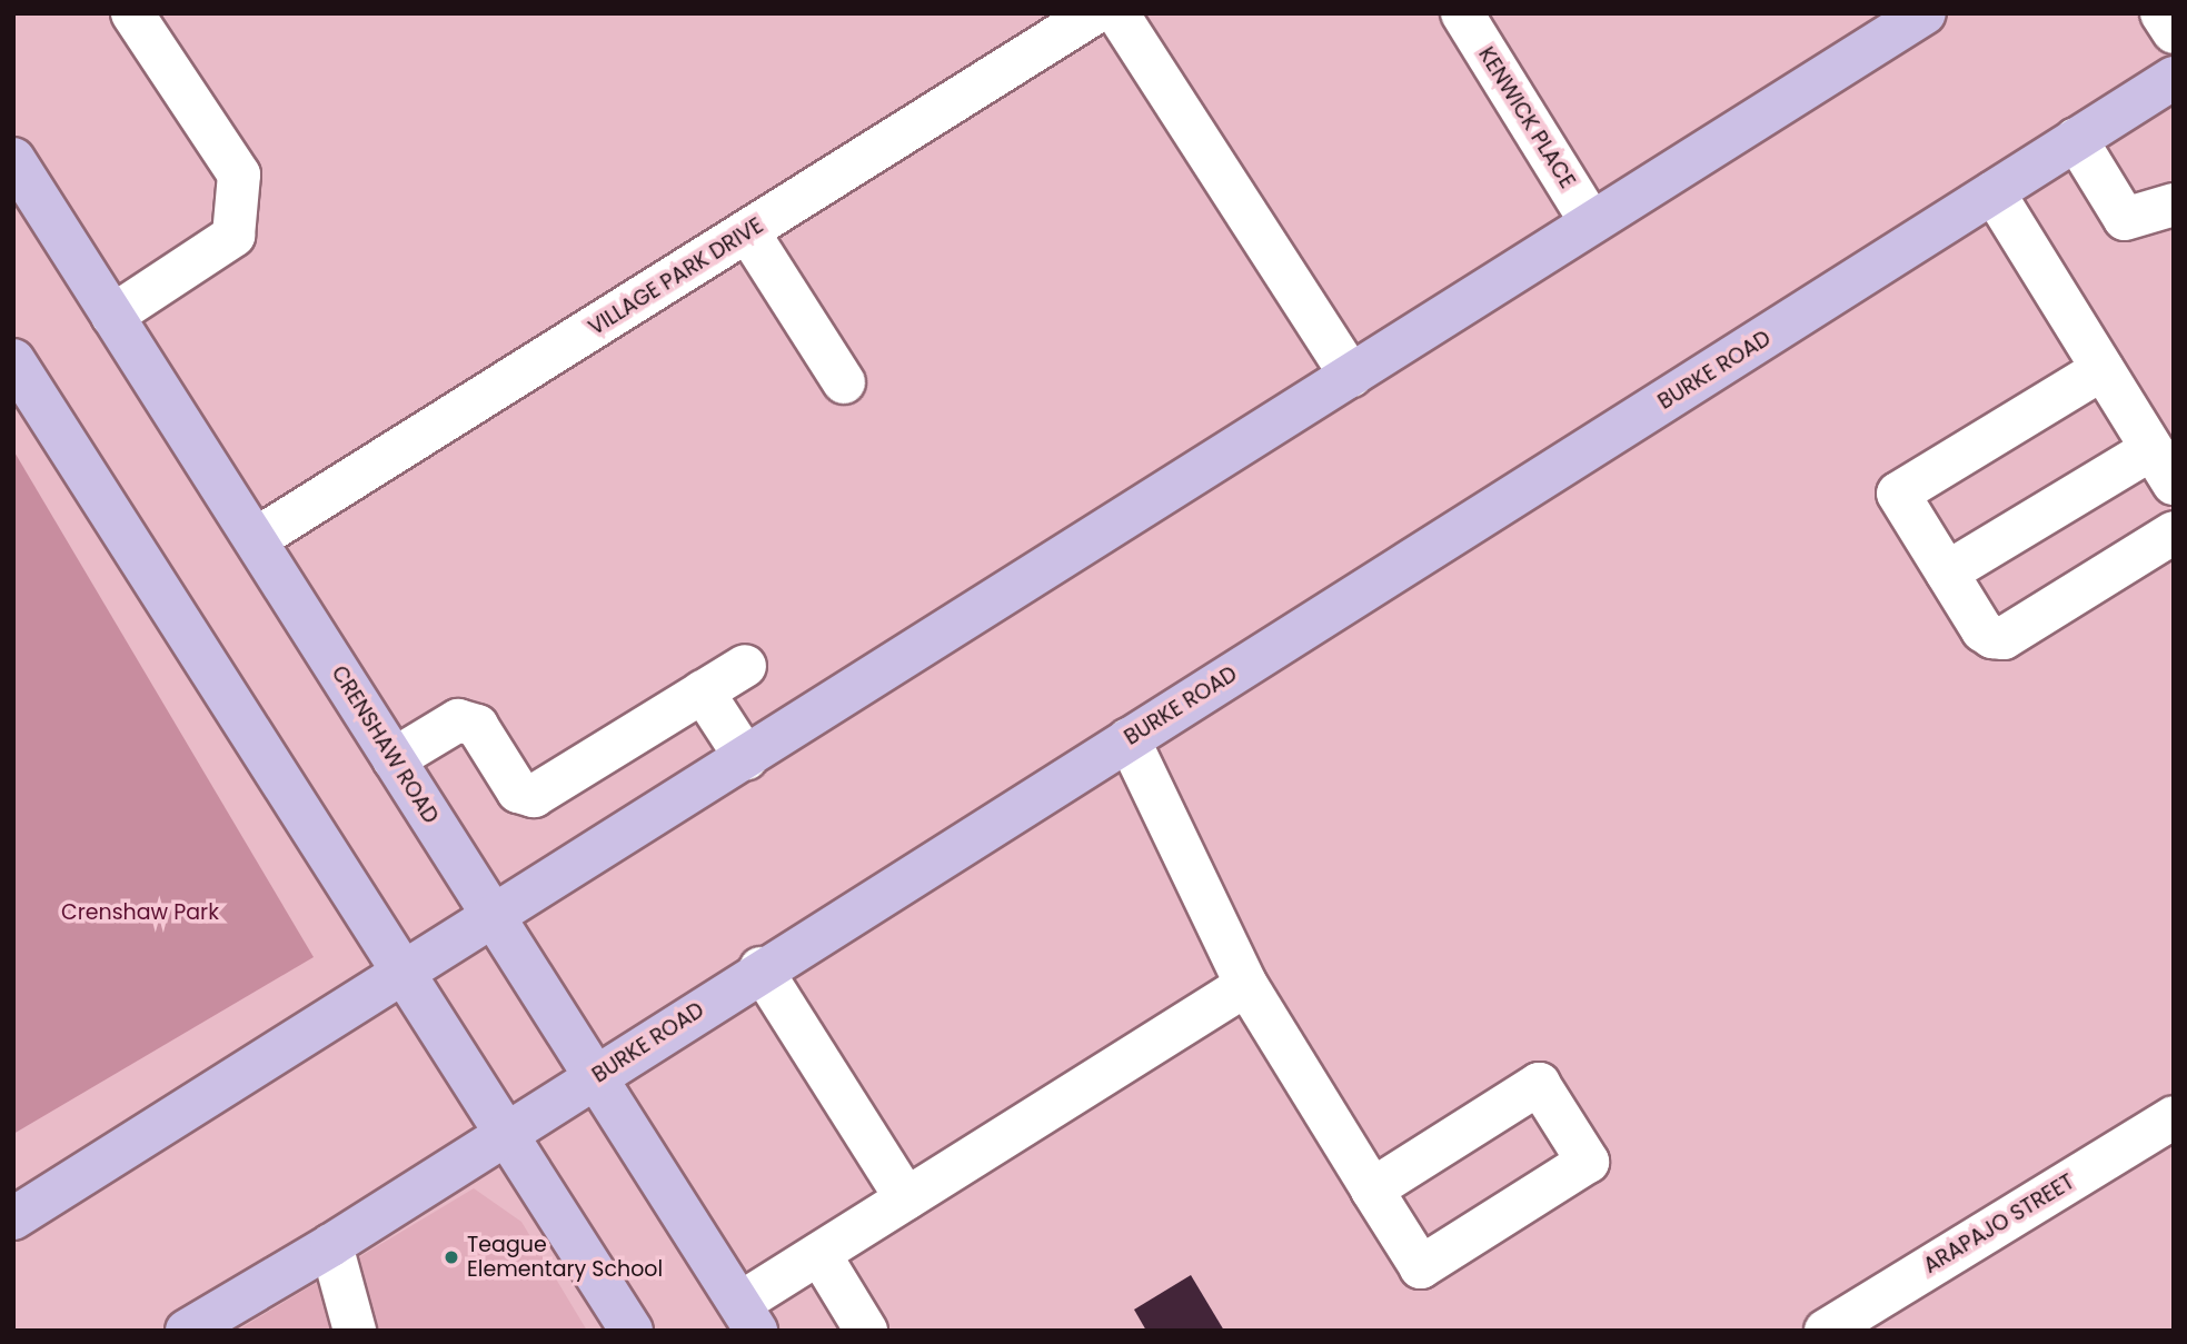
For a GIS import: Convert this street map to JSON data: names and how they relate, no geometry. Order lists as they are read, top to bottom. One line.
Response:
{"streets":{"main road":["BURKE ROAD","CRENSHAW ROAD"],"street":["KENWICK PLACE","VILLAGE PARK DRIVE","ARAPAJO STREET"]},"crossings":[["VILLAGE PARK DRIVE","CRENSHAW ROAD"],["BURKE ROAD","CRENSHAW ROAD"]],"parks":["Crenshaw Park"],"places":["Teague Elementary School"]}
